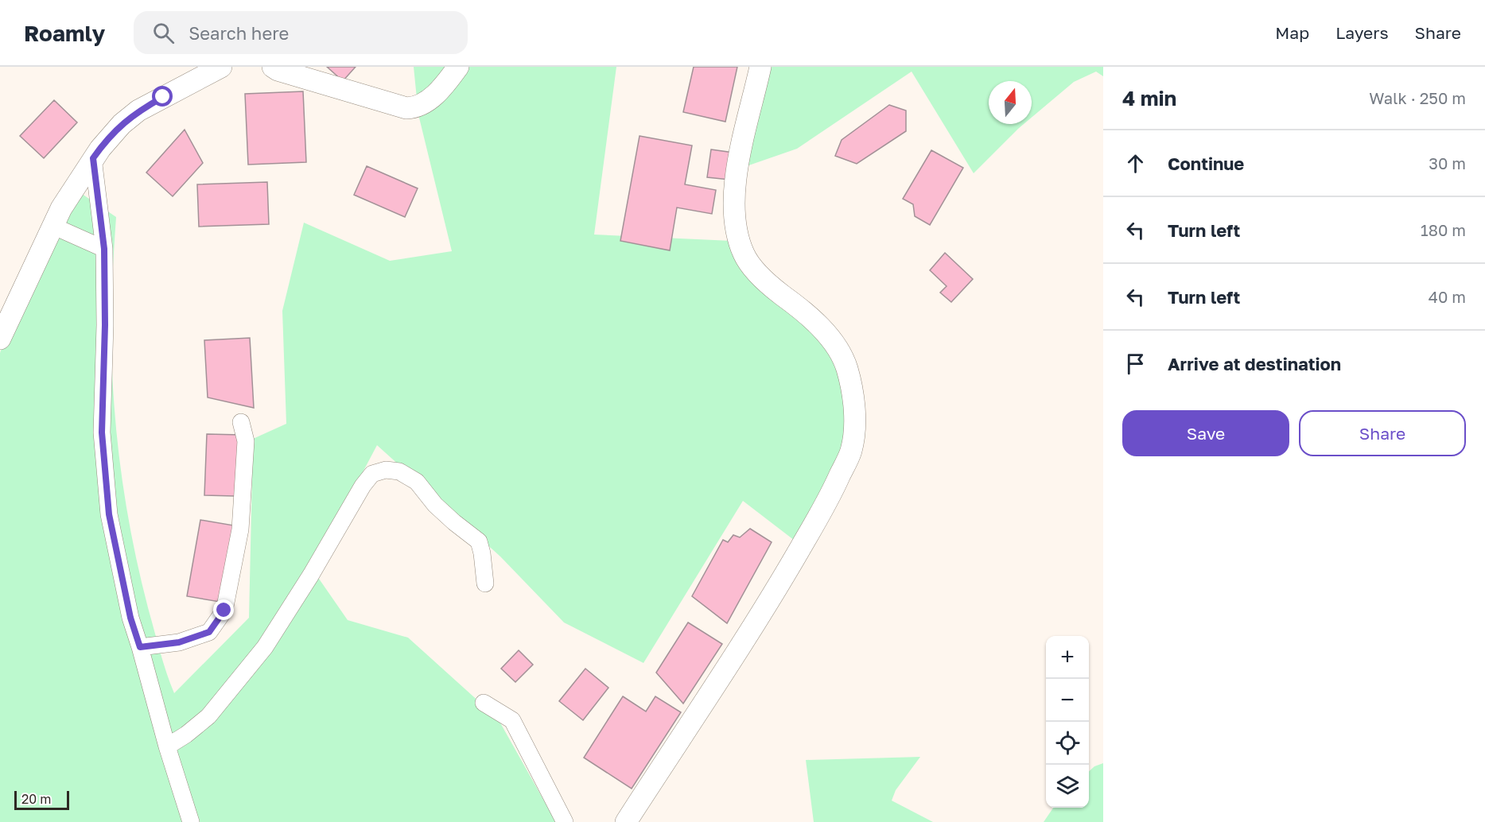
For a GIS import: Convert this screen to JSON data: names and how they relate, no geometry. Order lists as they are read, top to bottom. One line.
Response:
{"scale_bar":"20 m","north":"top","page":{"header":"Roamly","search":"Search here","nav":["Map","Layers","Share"],"heading":["4 min","Walk · 250 m"],"list":[["Continue","30 m"],["Turn left","180 m"],["Turn left","40 m"],"Arrive at destination"],"buttons":["Save","Share"],"map_buttons":["+","−"],"scale":"20 m"}}
